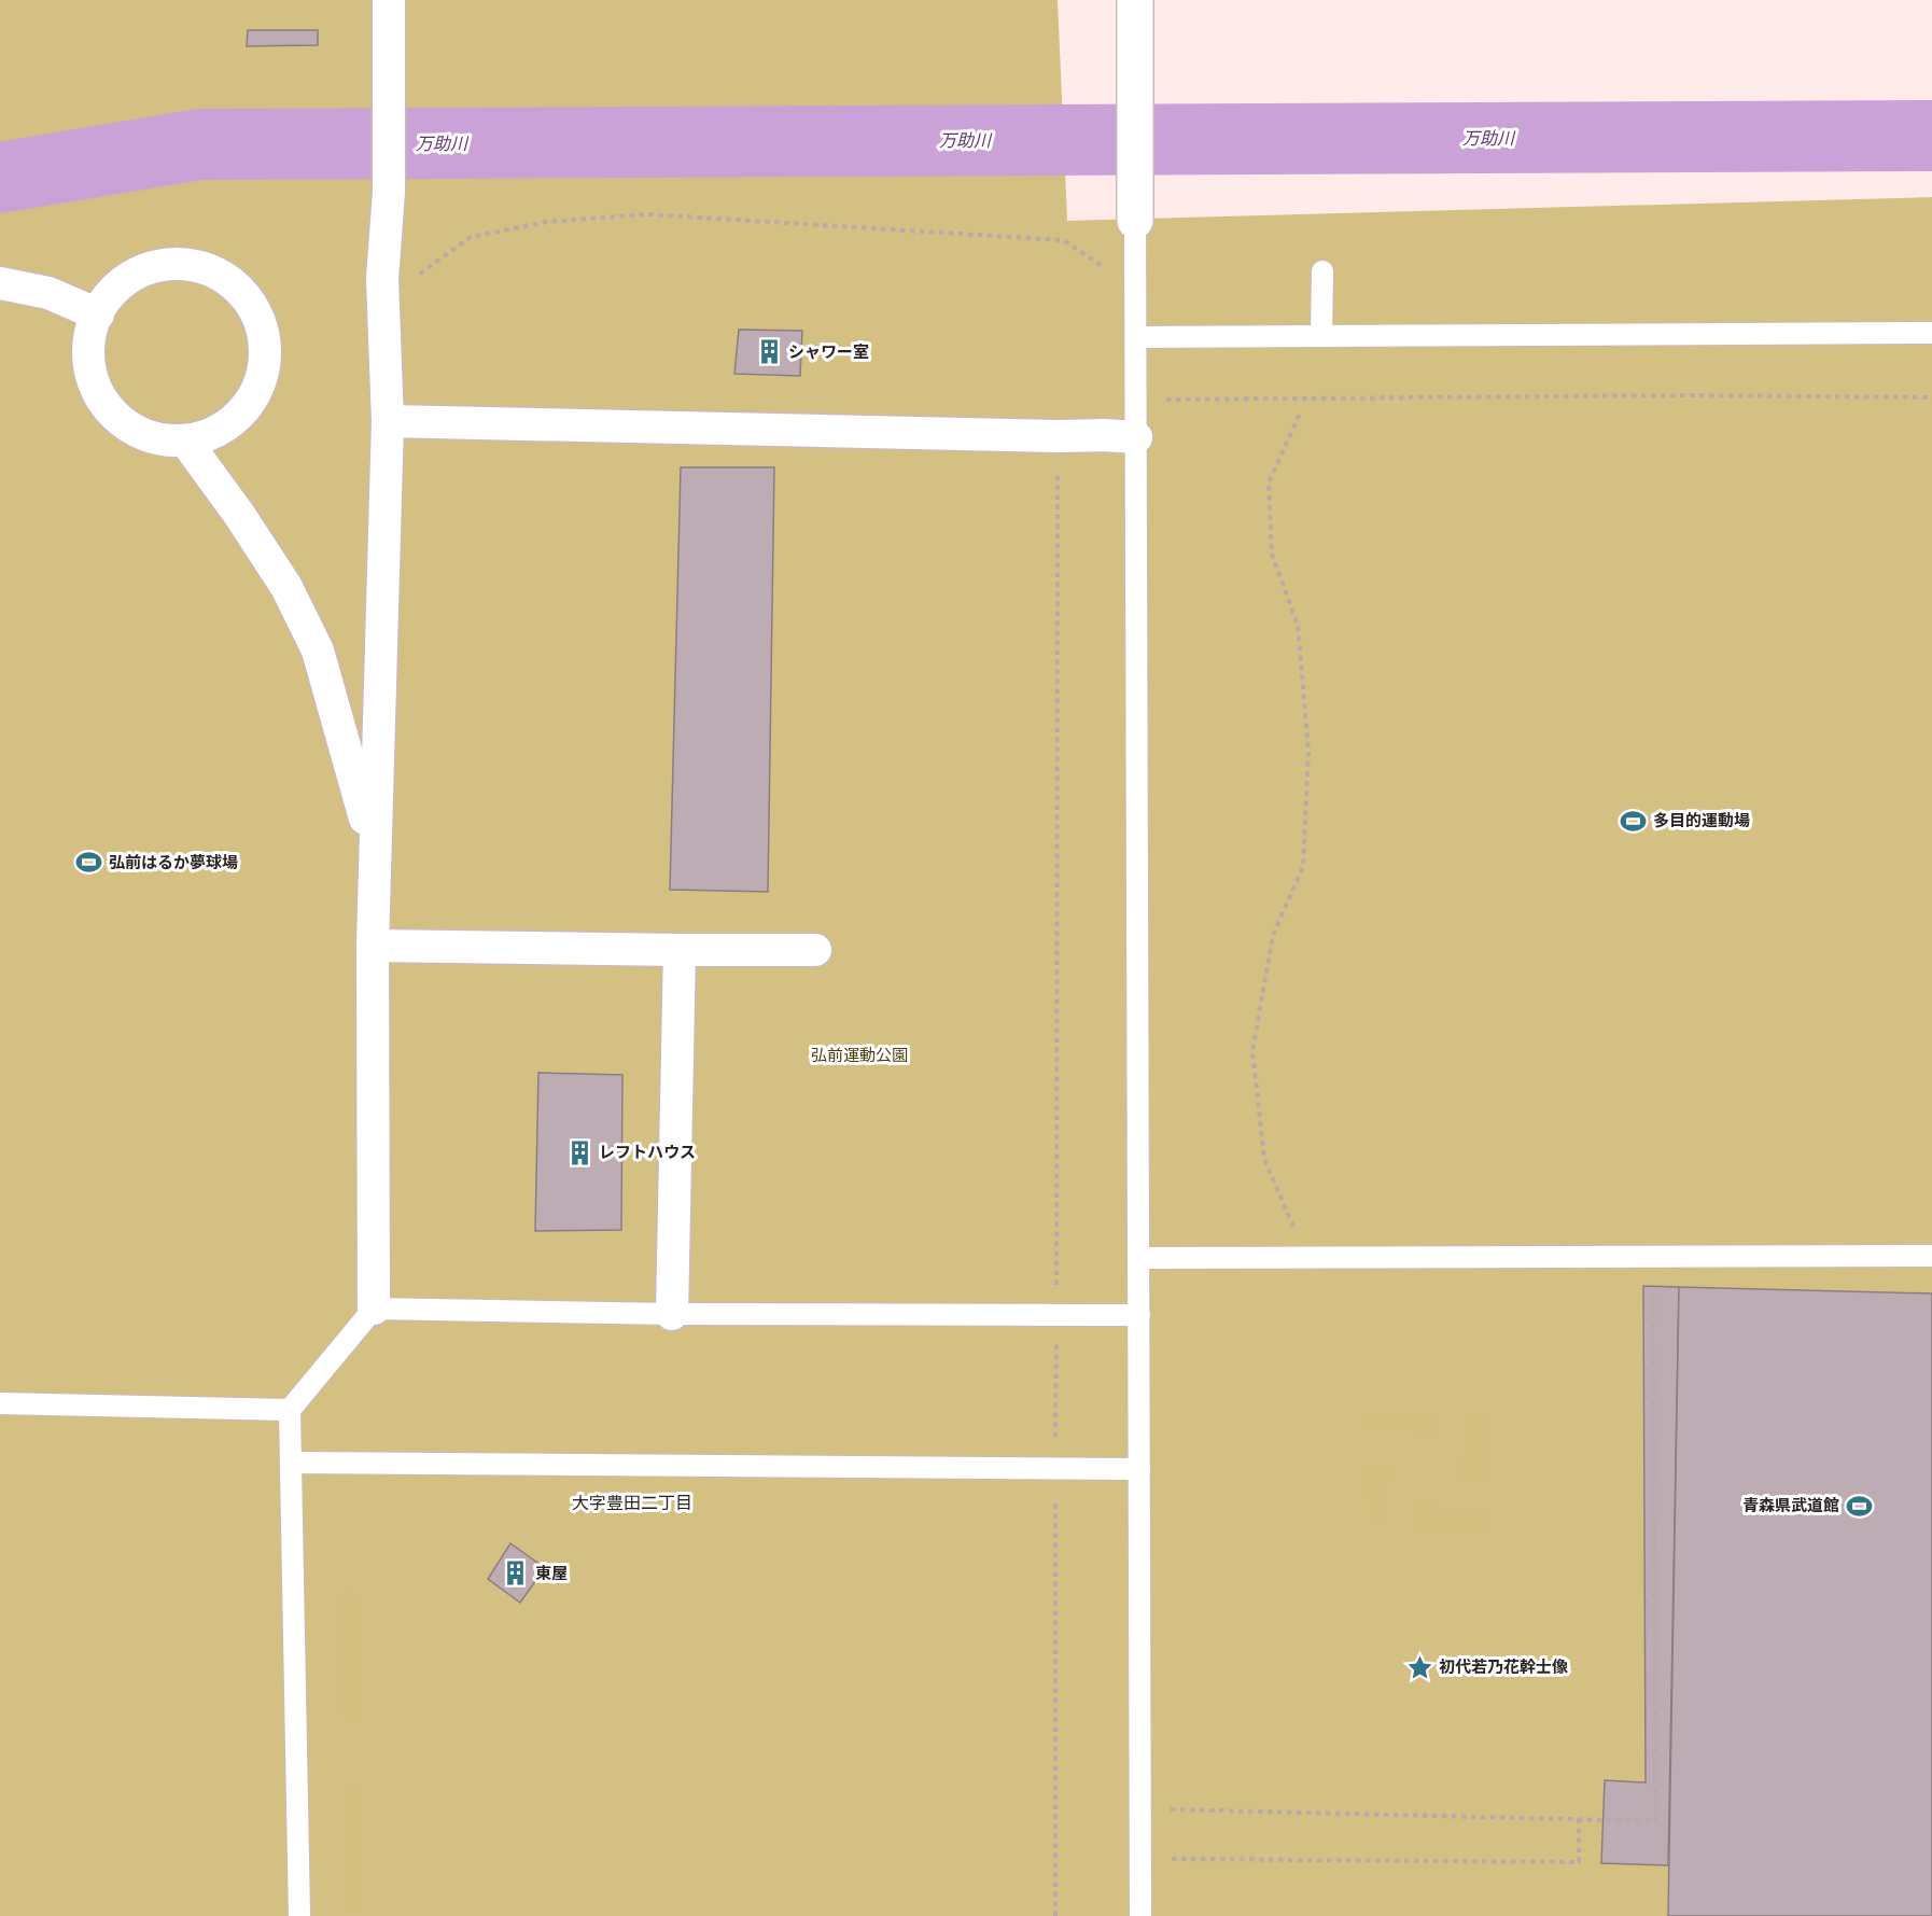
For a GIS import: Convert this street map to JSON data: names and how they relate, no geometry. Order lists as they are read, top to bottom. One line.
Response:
{"districts":["大字豊田二丁目"],"water":["万助川"],"parks":["弘前運動公園"],"places":{"building":["シャワー室","レフトハウス","東屋"],"sports":["多目的運動場","弘前はるか夢球場","青森県武道館"],"place":["初代若乃花幹士像"]}}
